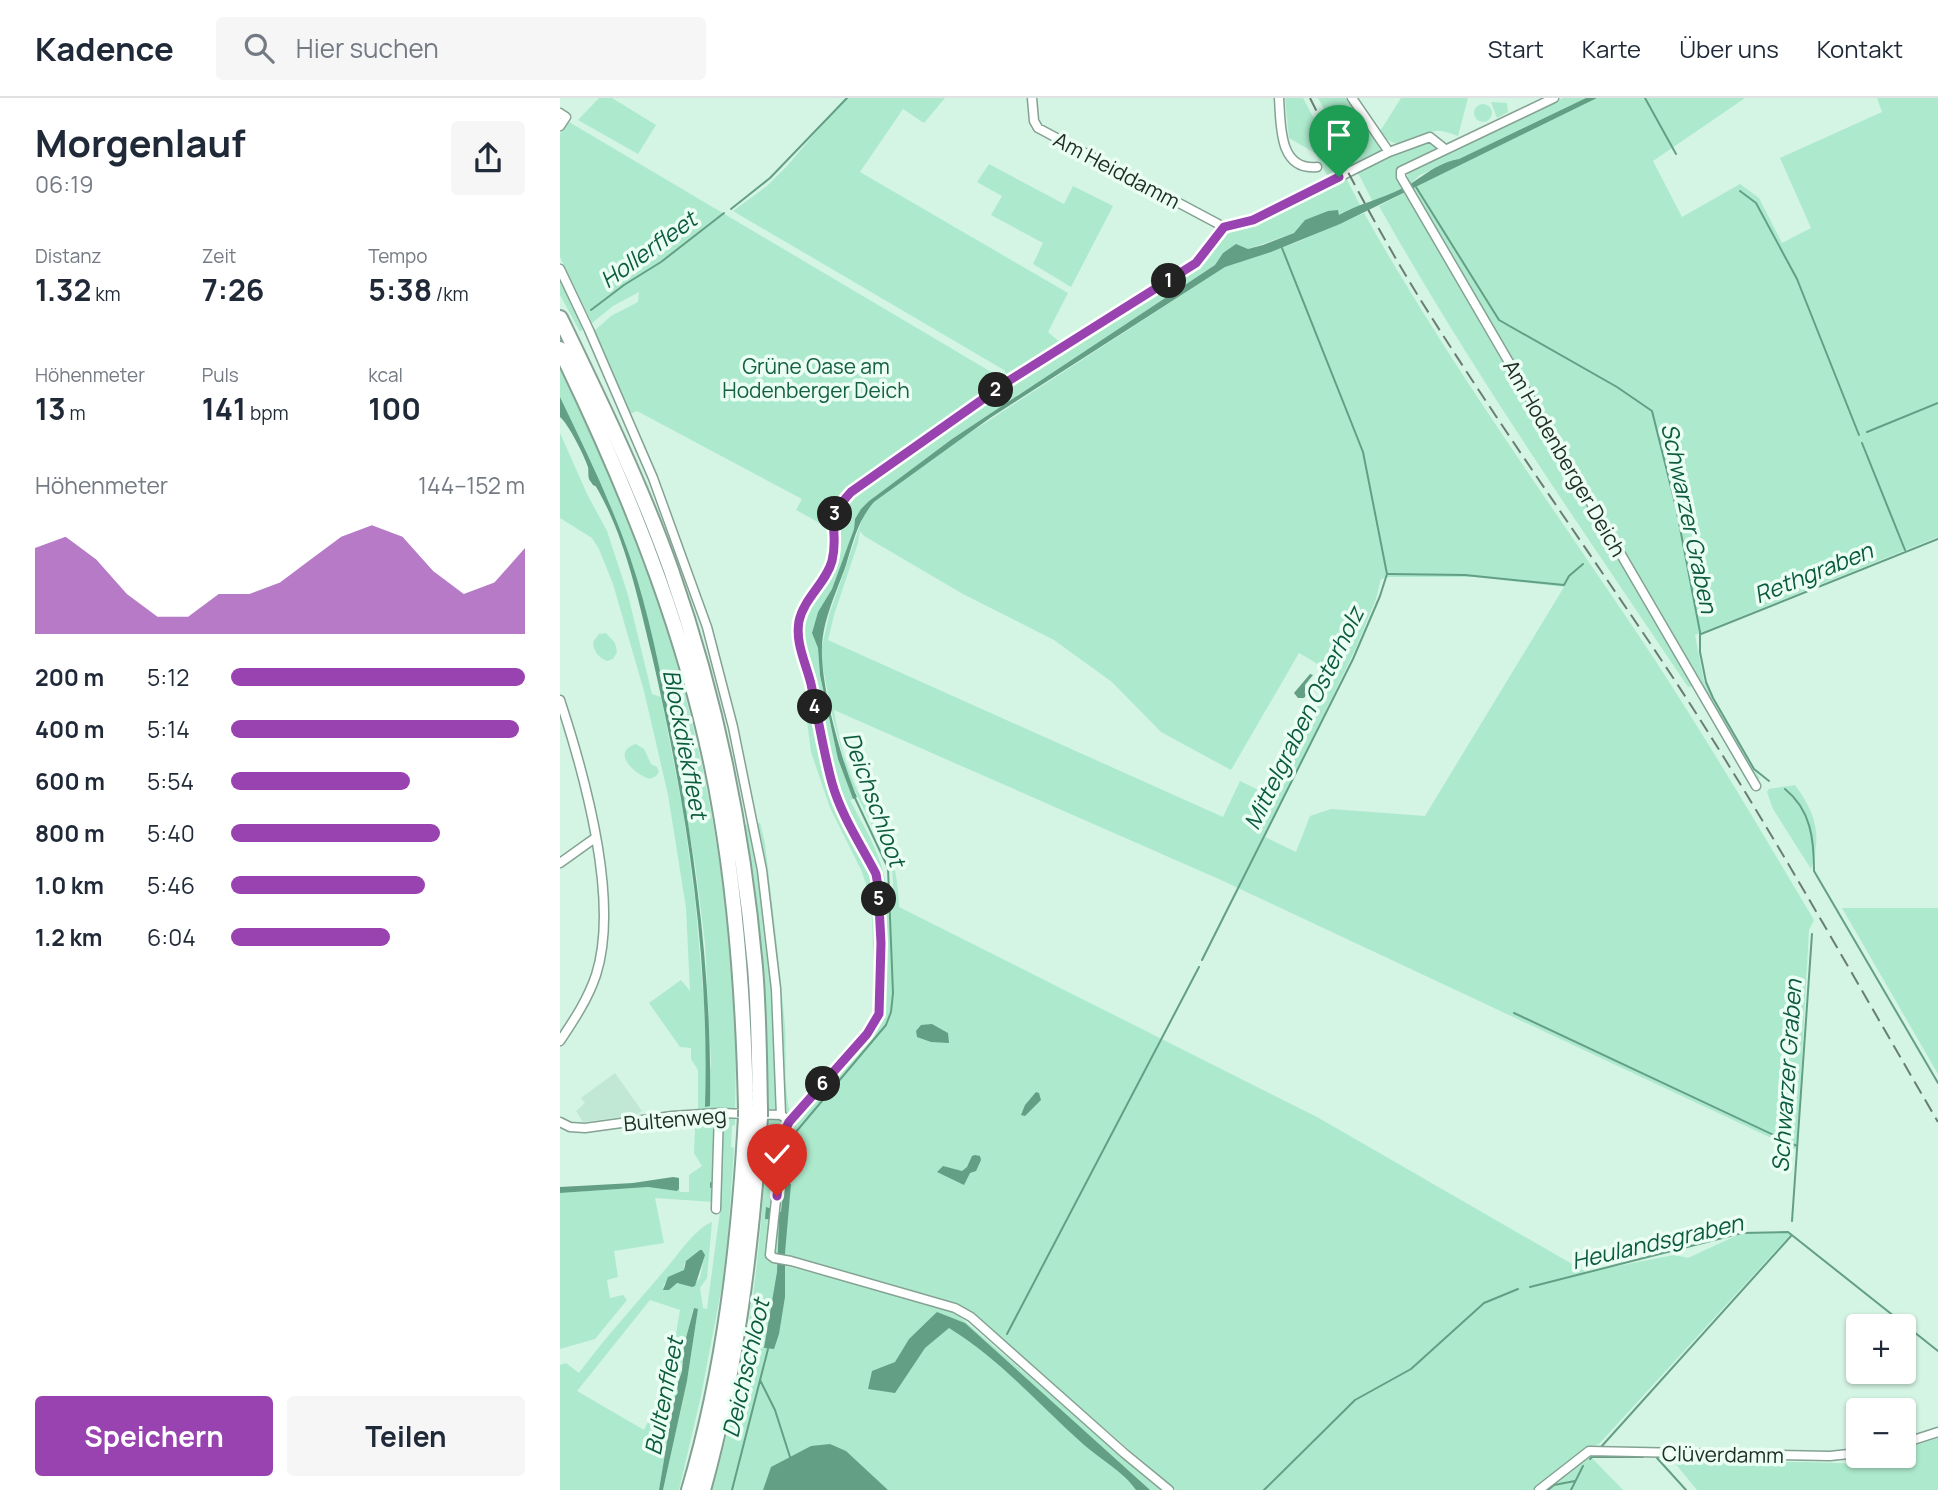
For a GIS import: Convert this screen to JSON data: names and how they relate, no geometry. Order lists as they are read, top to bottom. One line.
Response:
{"streets":{"street":["Am Heiddamm","Am Hodenberger Deich","Bultenweg","Clüverdamm"]},"water":["Hollerfleet","Schwarzer Graben","Rethgraben","Mittelgraben Osterholz","Blockdiekfleet","Deichschloot","Heulandsgraben","Bultenfleet"],"parks":["Grüne Oase am Hodenberger Deich"],"page":{"header":"Kadence","search":"Hier suchen","nav":["Start","Karte","Über uns","Kontakt"],"heading":["Morgenlauf","06:19"],"stats":[["Distanz","1.32 km"],["Zeit","7:26"],["Tempo","5:38 /km"],["Höhenmeter","13 m"],["Puls","141 bpm"],["kcal","100"]],"pins":["1","2","3","4","5","6"],"chart":["Höhenmeter","144–152 m"],"list":[{"name":"200 m","note":"5:12"},{"name":"400 m","note":"5:14"},{"name":"600 m","note":"5:54"},{"name":"800 m","note":"5:40"},{"name":"1.0 km","note":"5:46"},{"name":"1.2 km","note":"6:04"}],"map_buttons":["+","−"],"buttons":["Speichern","Teilen"]}}
